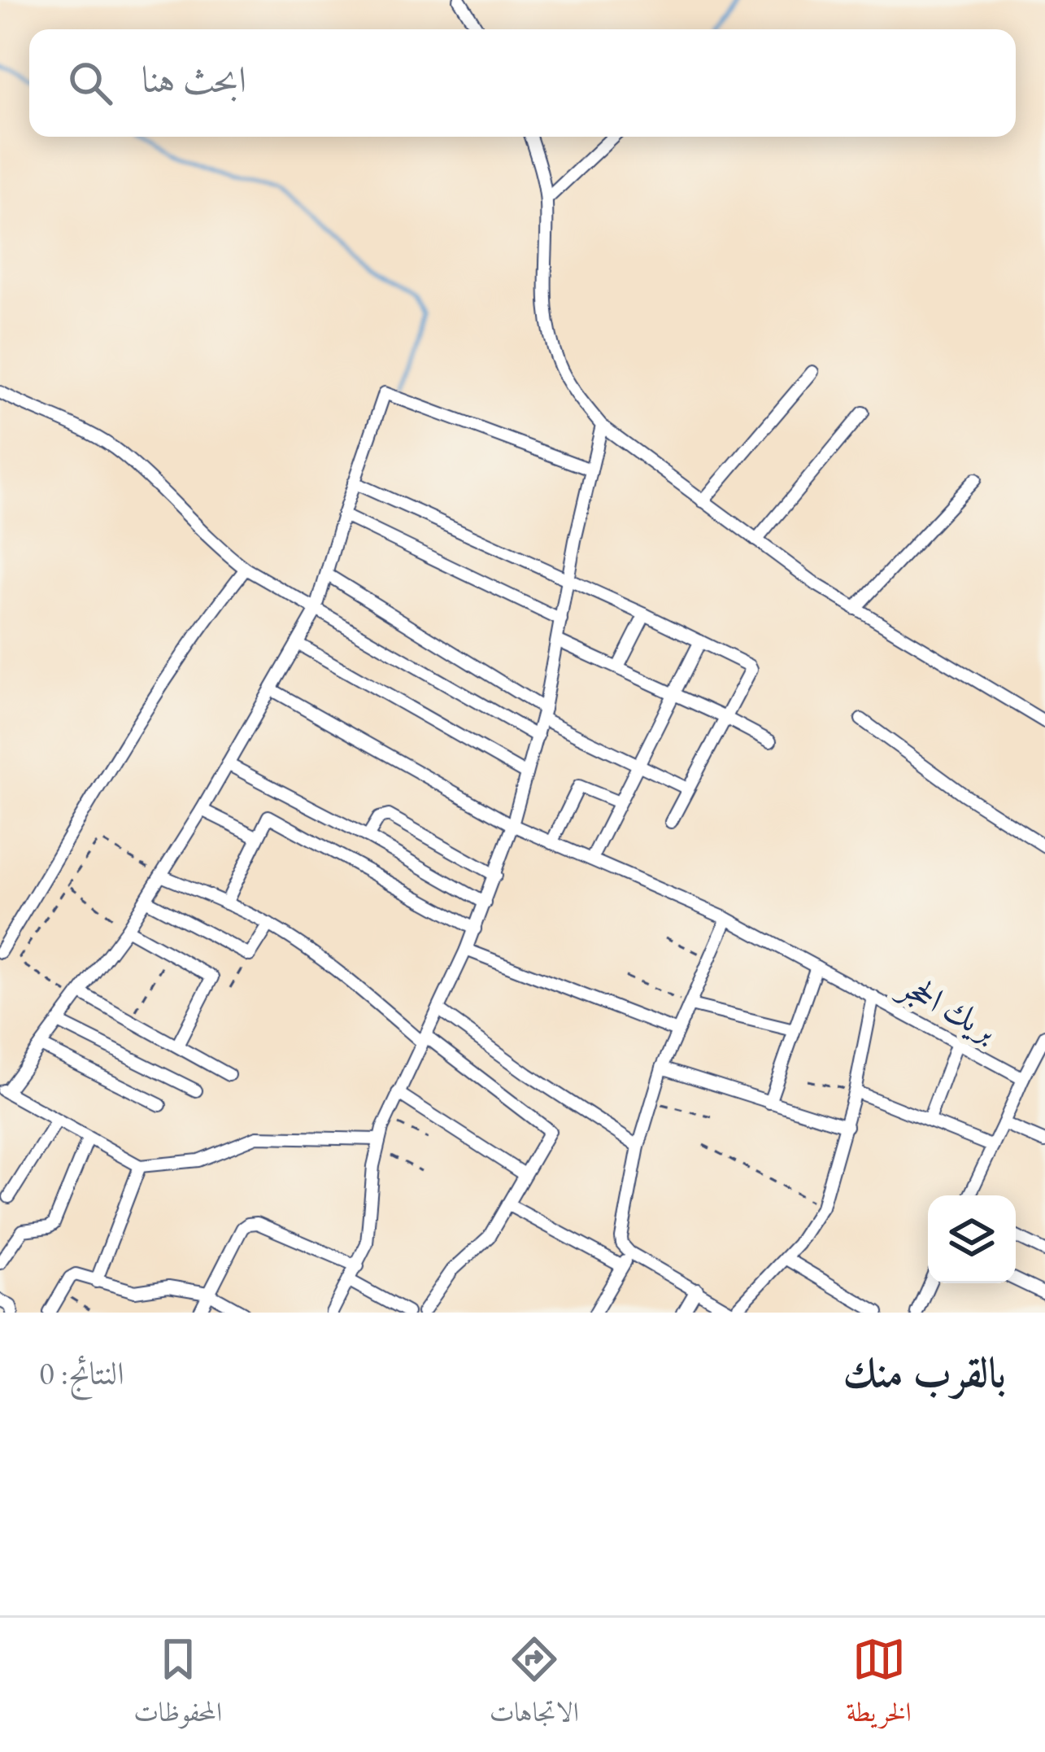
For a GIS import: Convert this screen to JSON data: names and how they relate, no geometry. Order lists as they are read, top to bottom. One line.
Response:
{"streets":{"street":["بريك الحجر"]},"page":{"search":"ابحث هنا","heading":["بالقرب منك","النتائج: 0"],"nav":["الخريطة","الاتجاهات","المحفوظات"]}}
